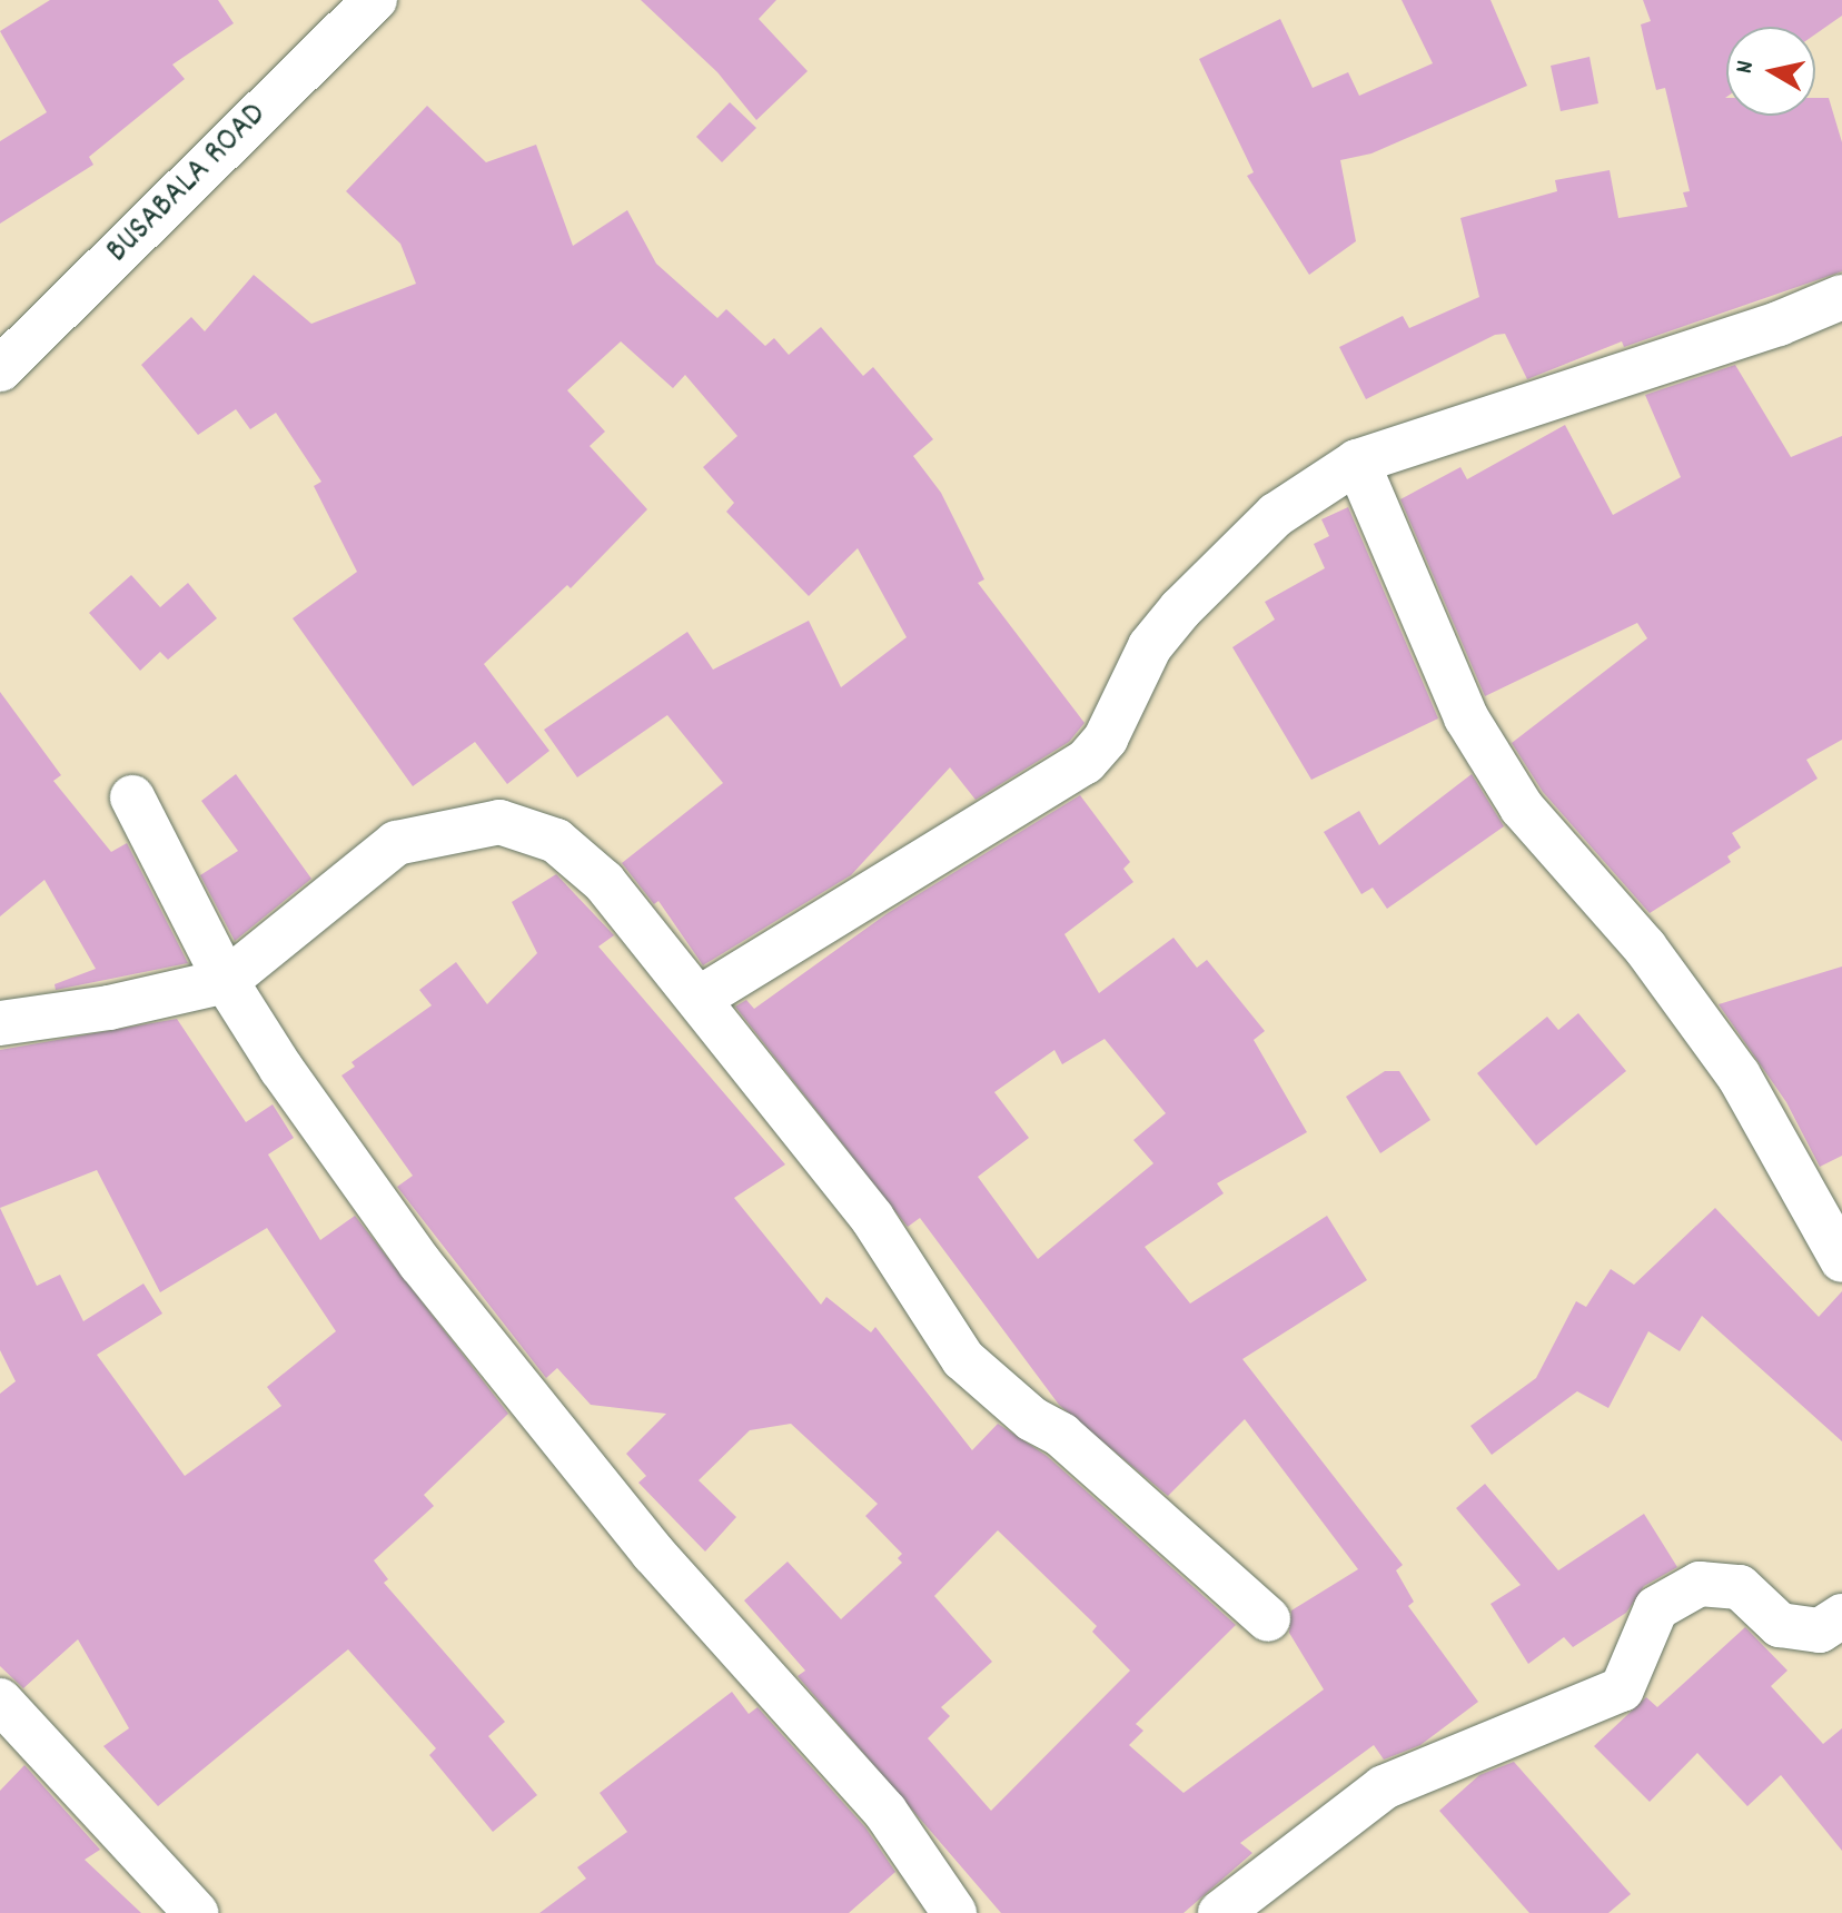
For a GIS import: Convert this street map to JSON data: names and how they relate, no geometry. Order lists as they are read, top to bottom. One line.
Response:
{"streets":{"street":["BUSABALA ROAD"]},"north":"left"}
